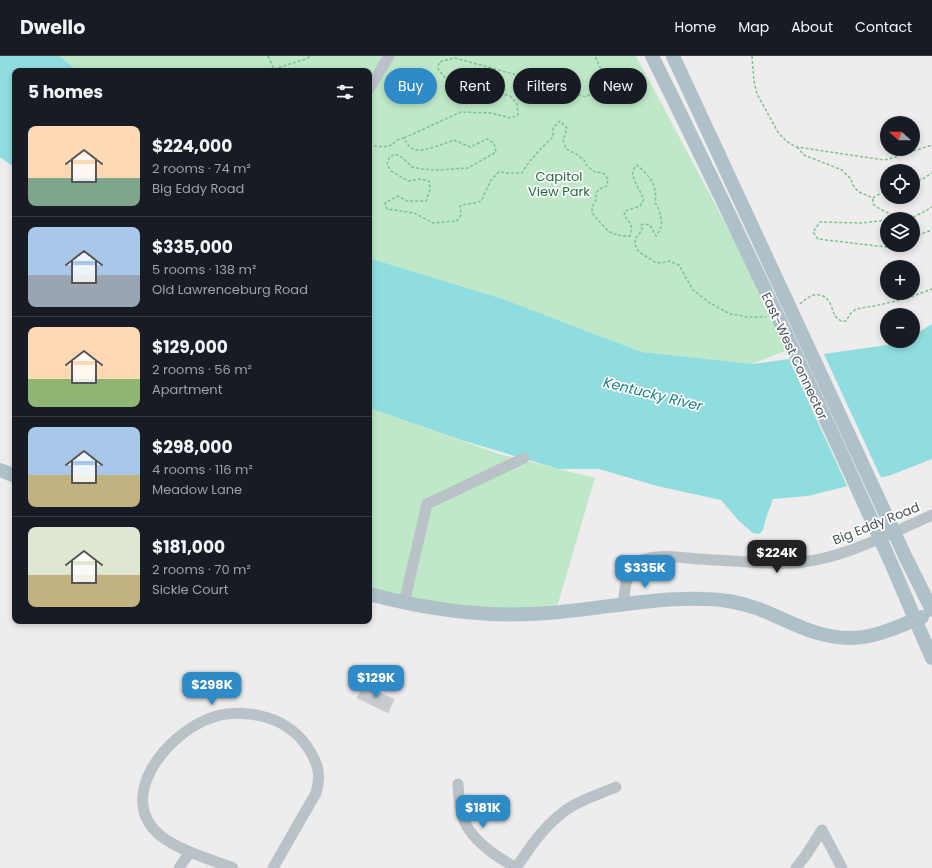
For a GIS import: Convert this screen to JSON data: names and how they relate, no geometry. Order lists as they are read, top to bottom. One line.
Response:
{"streets":{"main road":["East-West Connector"],"street":["Big Eddy Road"]},"water":["Kentucky River"],"parks":["Capitol View Park"],"north":"left","page":{"header":"Dwello","nav":["Home","Map","About","Contact"],"chip":["Buy","Rent","Filters","New"],"heading":"5 homes","map_buttons":["+","−"],"list":[{"name":"$224,000","note":"2 rooms · 74 m² · Big Eddy Road"},{"name":"$335,000","note":"5 rooms · 138 m² · Old Lawrenceburg Road"},{"name":"$129,000","note":"2 rooms · 56 m² · Apartment"},{"name":"$298,000","note":"4 rooms · 116 m² · Meadow Lane"},{"name":"$181,000","note":"2 rooms · 70 m² · Sickle Court"}],"price":["$224K","$335K","$129K","$298K","$181K"]}}
